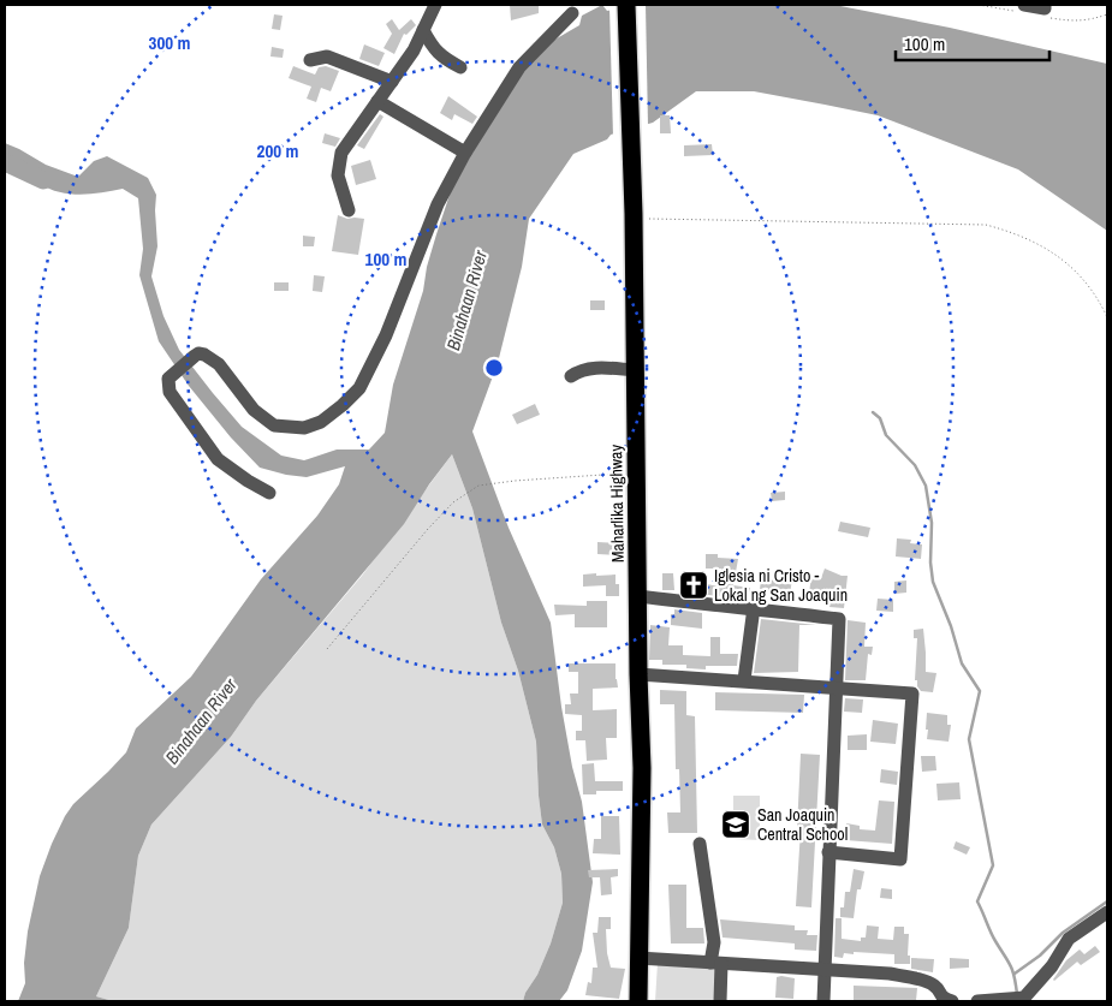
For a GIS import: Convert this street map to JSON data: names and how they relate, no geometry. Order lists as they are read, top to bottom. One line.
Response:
{"streets":{"highway":["Maharlika Highway"]},"water":["Binahaan River"],"places":{"church":["Iglesia ni Cristo - Lokal ng San Joaquin"],"school or university":["San Joaquin Central School"]},"scale_bar":"100 m","rings":["300 m","200 m","100 m"]}
